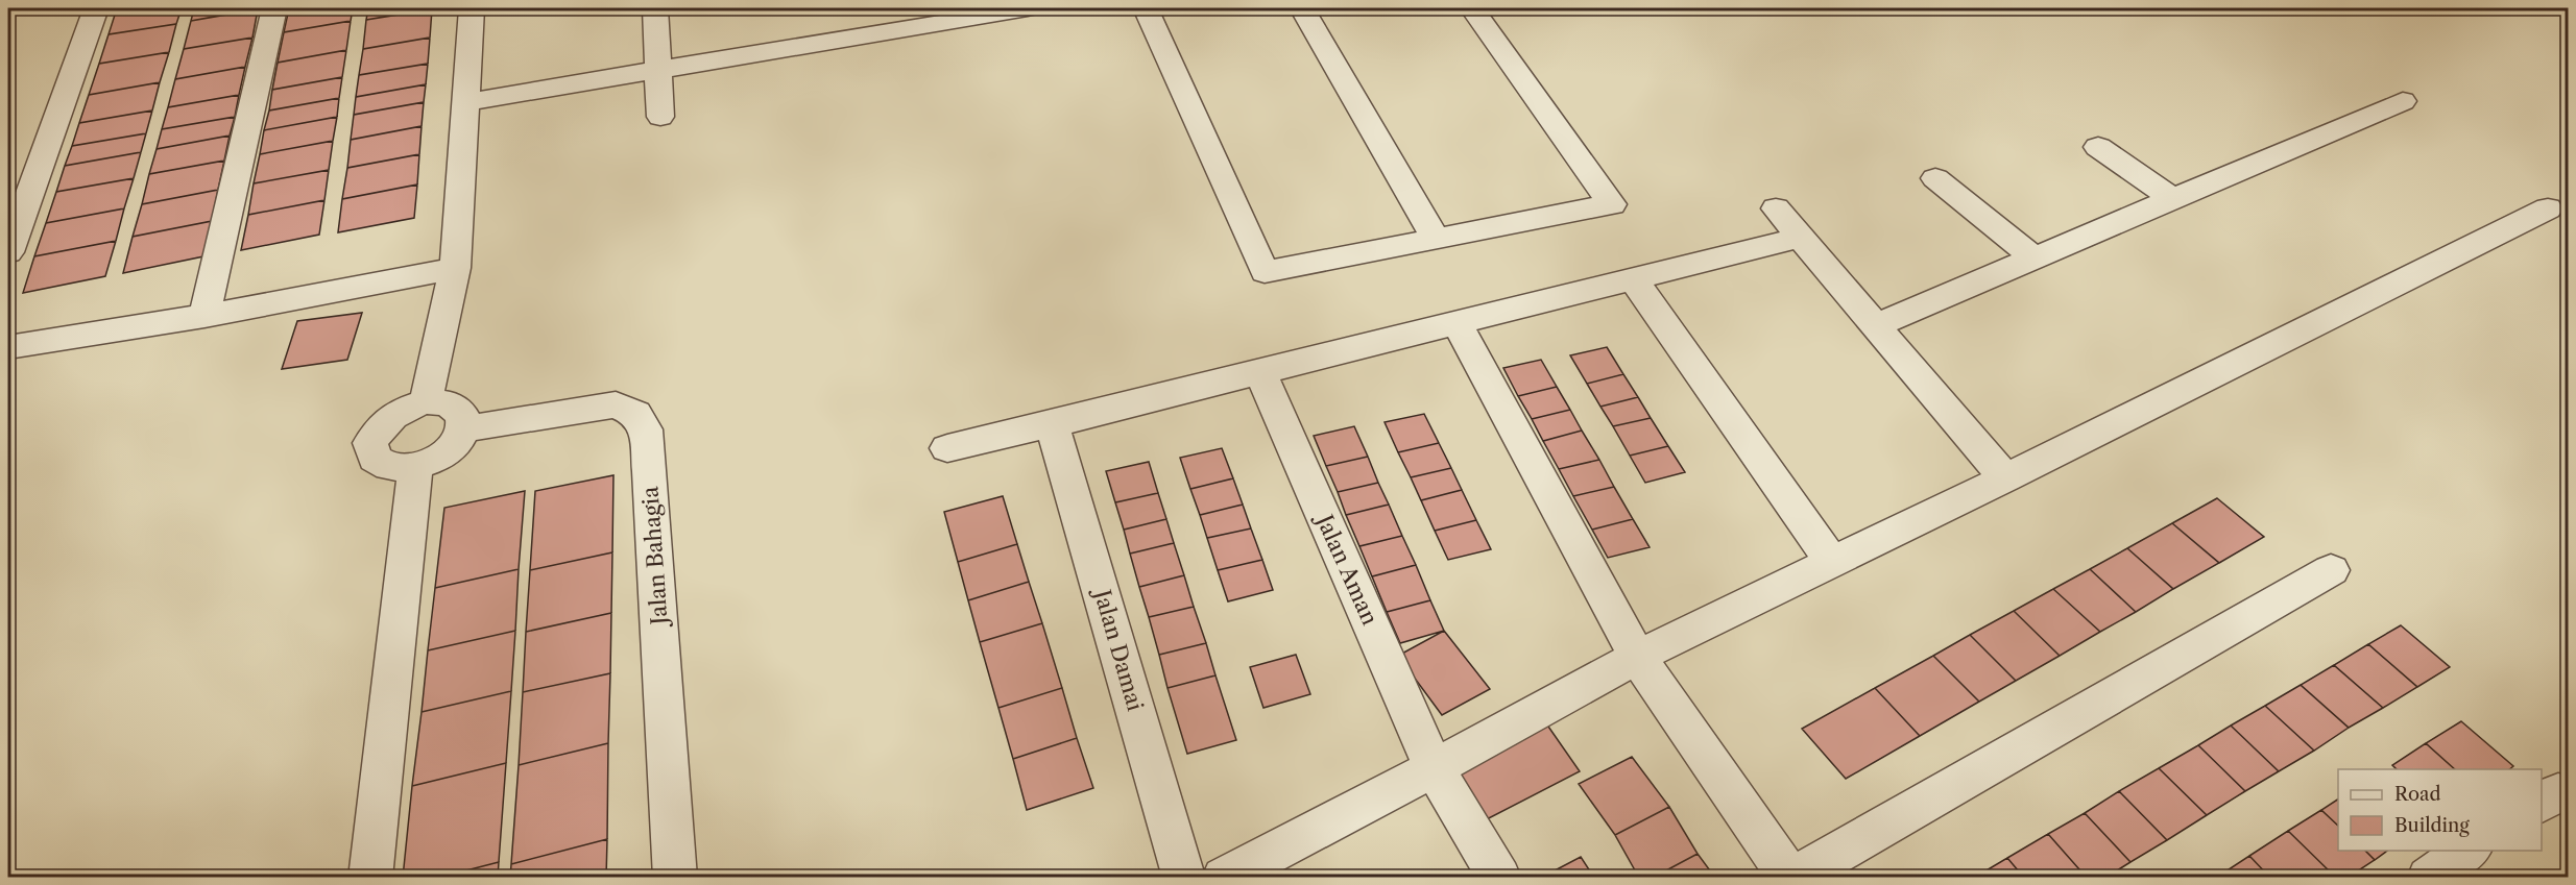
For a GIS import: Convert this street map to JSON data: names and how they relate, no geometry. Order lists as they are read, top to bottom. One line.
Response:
{"streets":{"street":["Jalan Bahagia","Jalan Aman","Jalan Damai"]},"legend":["Road","Building"]}
